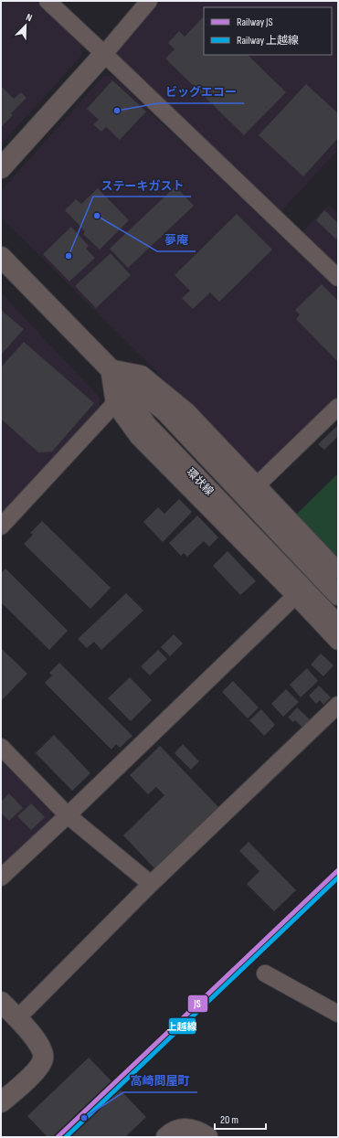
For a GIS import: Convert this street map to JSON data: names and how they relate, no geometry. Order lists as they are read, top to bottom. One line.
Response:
{"streets":{"street":["環状線"]},"places":["ビッグエコー","夢庵","ステーキガスト","高崎問屋町"],"lines":["rail line JS","rail line 上越線"],"legend":["Railway JS","Railway 上越線"],"scale_bar":"20 m","north":"top right"}
